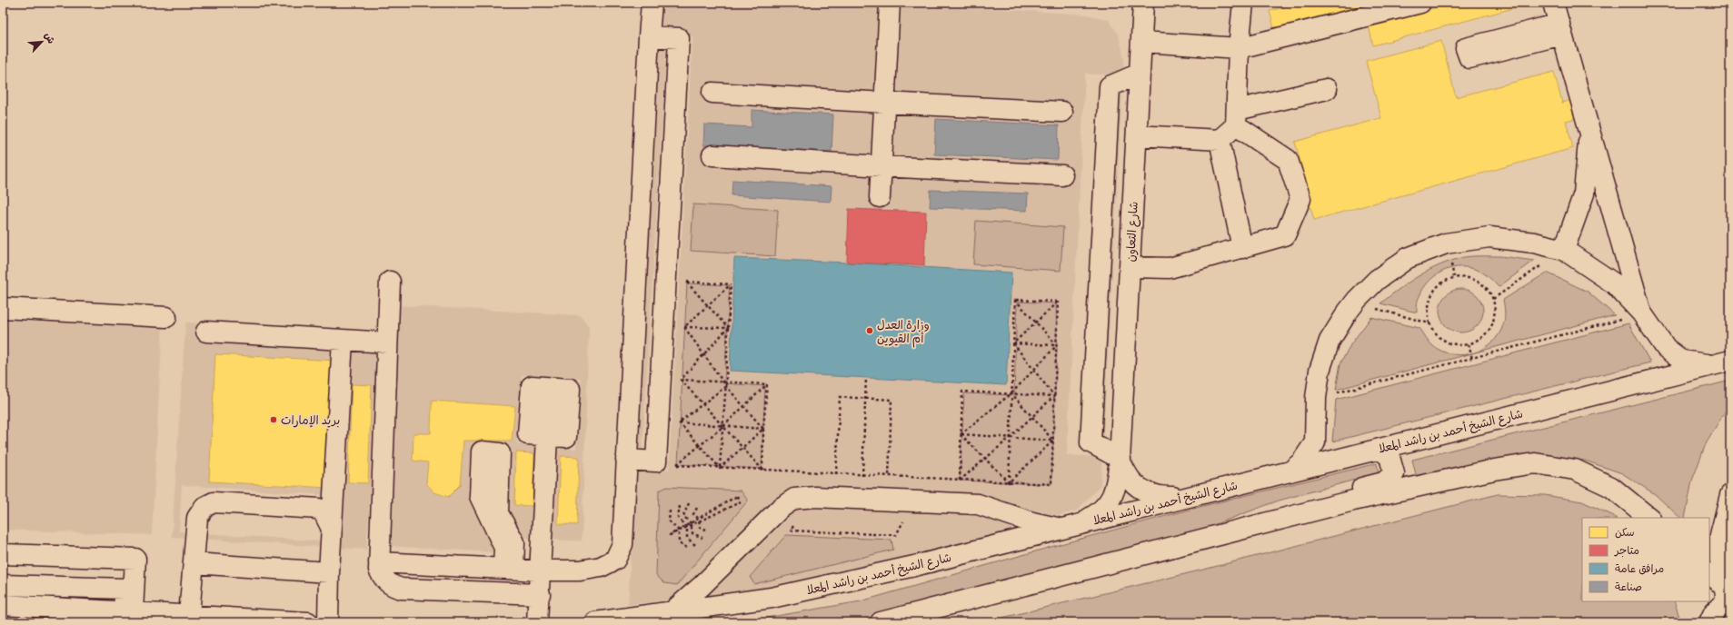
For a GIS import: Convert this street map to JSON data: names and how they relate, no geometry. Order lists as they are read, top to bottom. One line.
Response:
{"streets":{"street":["شارع التعاون","شارع الشيخ أحمد بن راشد المعلا"]},"crossings":[["شارع التعاون","شارع الشيخ أحمد بن راشد المعلا"]],"places":["وزارة العدل أم القيوين","بريد الإمارات"],"legend":["سكن","متاجر","مرافق عامة","صناعة"],"north":"top right"}
